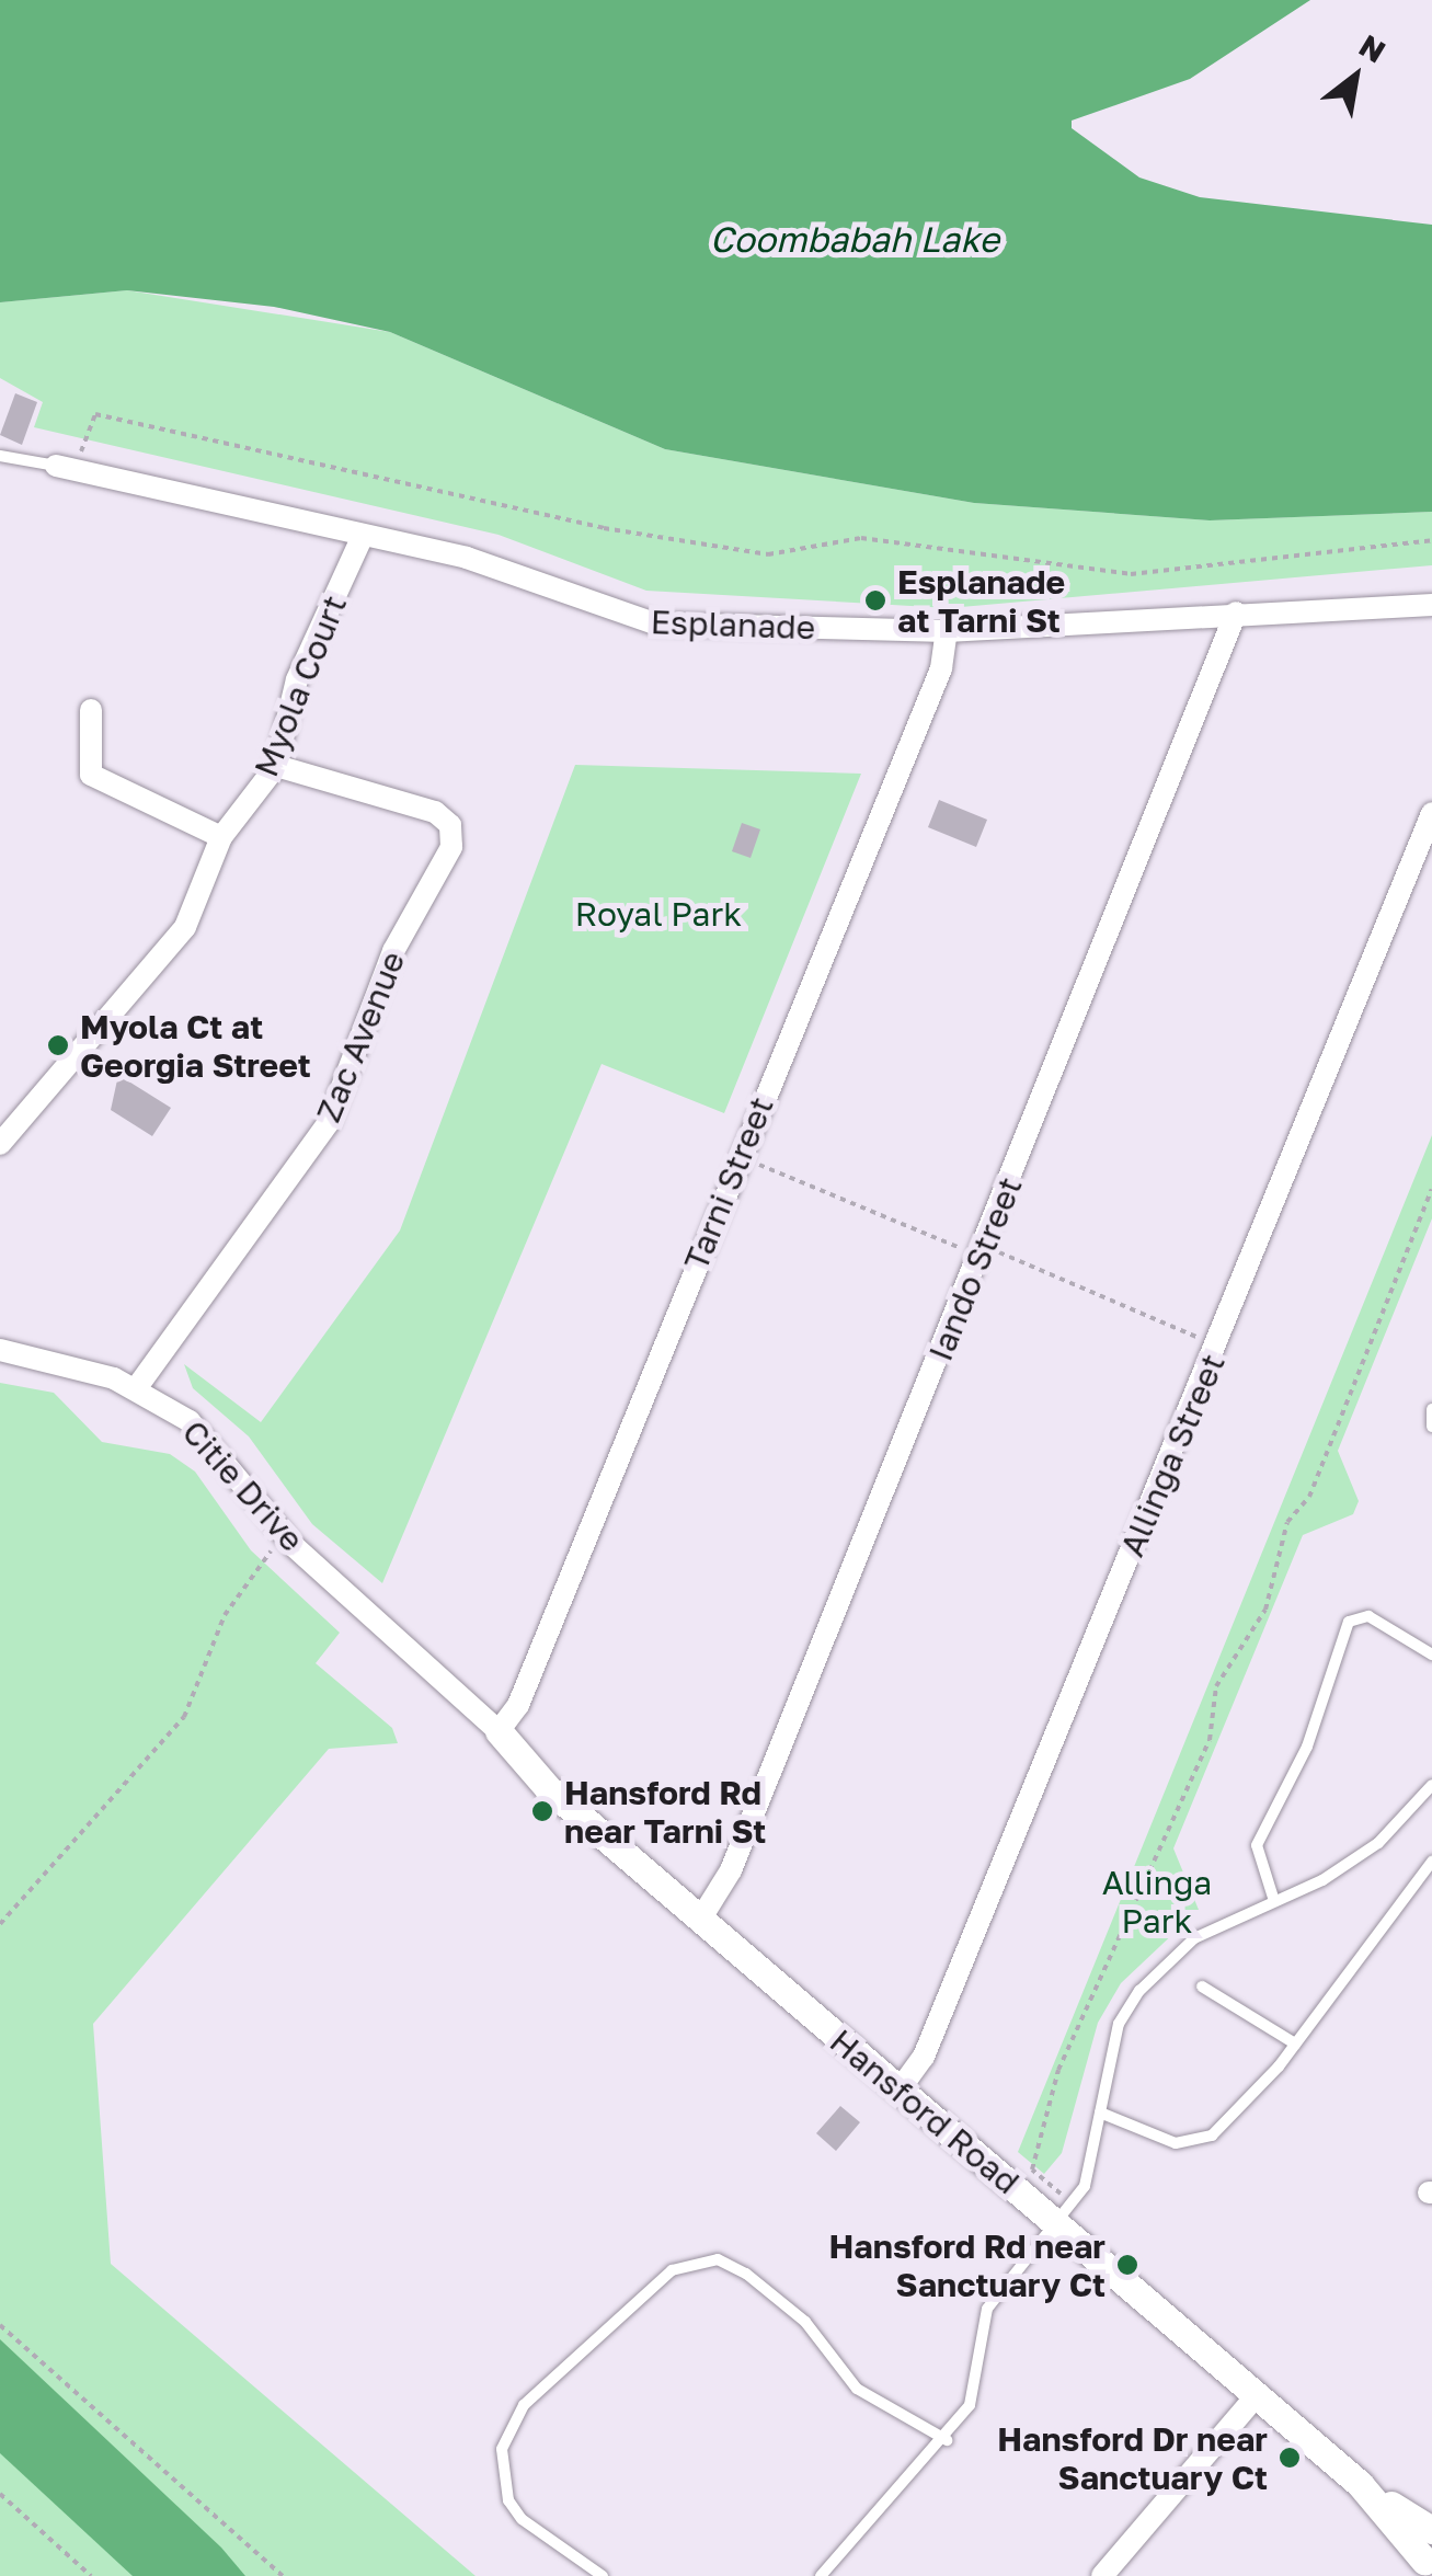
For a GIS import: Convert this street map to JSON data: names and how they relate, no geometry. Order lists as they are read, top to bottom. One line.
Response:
{"streets":{"street":["Esplanade","Myola Court","Zac Avenue","Tarni Street","Iando Street","Allinga Street","Citie Drive","Hansford Road"]},"crossings":[["Esplanade","Myola Court"],["Esplanade","Tarni Street"],["Esplanade","Iando Street"],["Myola Court","Zac Avenue"],["Zac Avenue","Citie Drive"],["Tarni Street","Citie Drive"],["Tarni Street","Hansford Road"],["Iando Street","Hansford Road"],["Allinga Street","Hansford Road"],["Citie Drive","Hansford Road"]],"water":["Coombabah Lake"],"parks":["Royal Park","Allinga Park"],"places":["Esplanade at Tarni St","Myola Ct at Georgia Street","Hansford Rd near Tarni St","Hansford Rd near Sanctuary Ct","Hansford Dr near Sanctuary Ct"],"north":"top right"}
